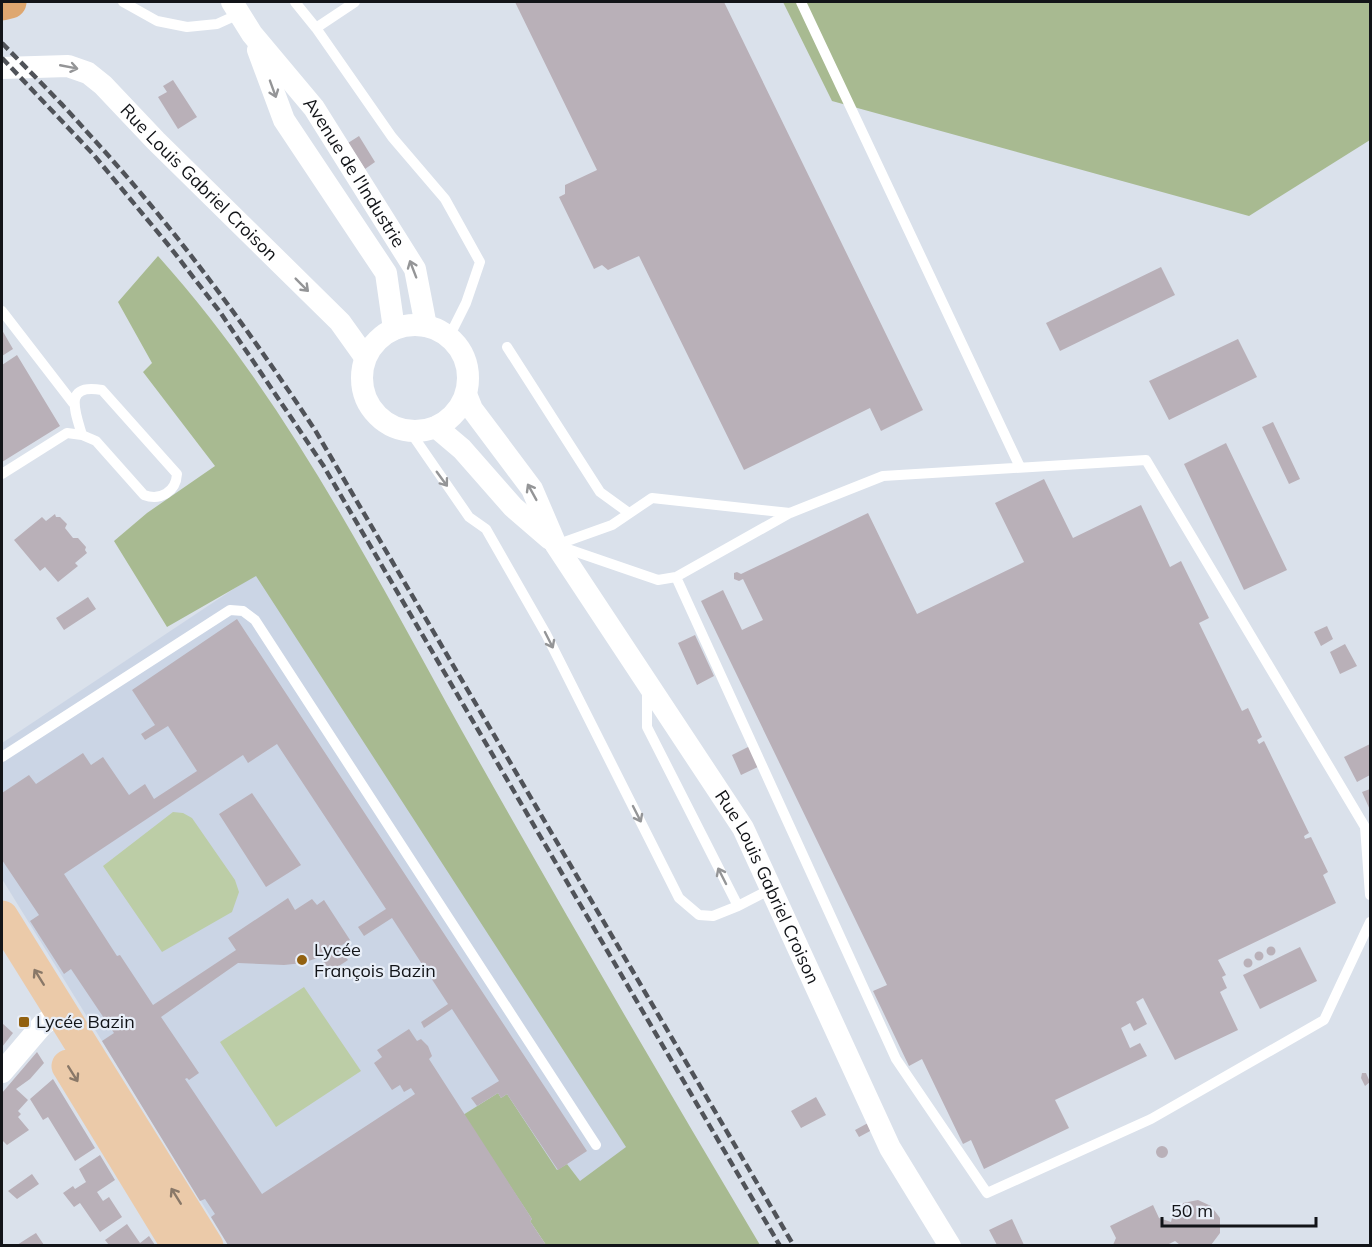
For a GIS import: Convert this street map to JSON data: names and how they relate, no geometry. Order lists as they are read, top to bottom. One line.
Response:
{"streets":{"street":["Avenue de l'Industrie","Rue Louis Gabriel Croison"]},"crossings":[["Avenue de l'Industrie","Rue Louis Gabriel Croison"]],"places":{"other":["Lycée François Bazin"],"transit":["Lycée Bazin"]},"scale_bar":"50 m"}
